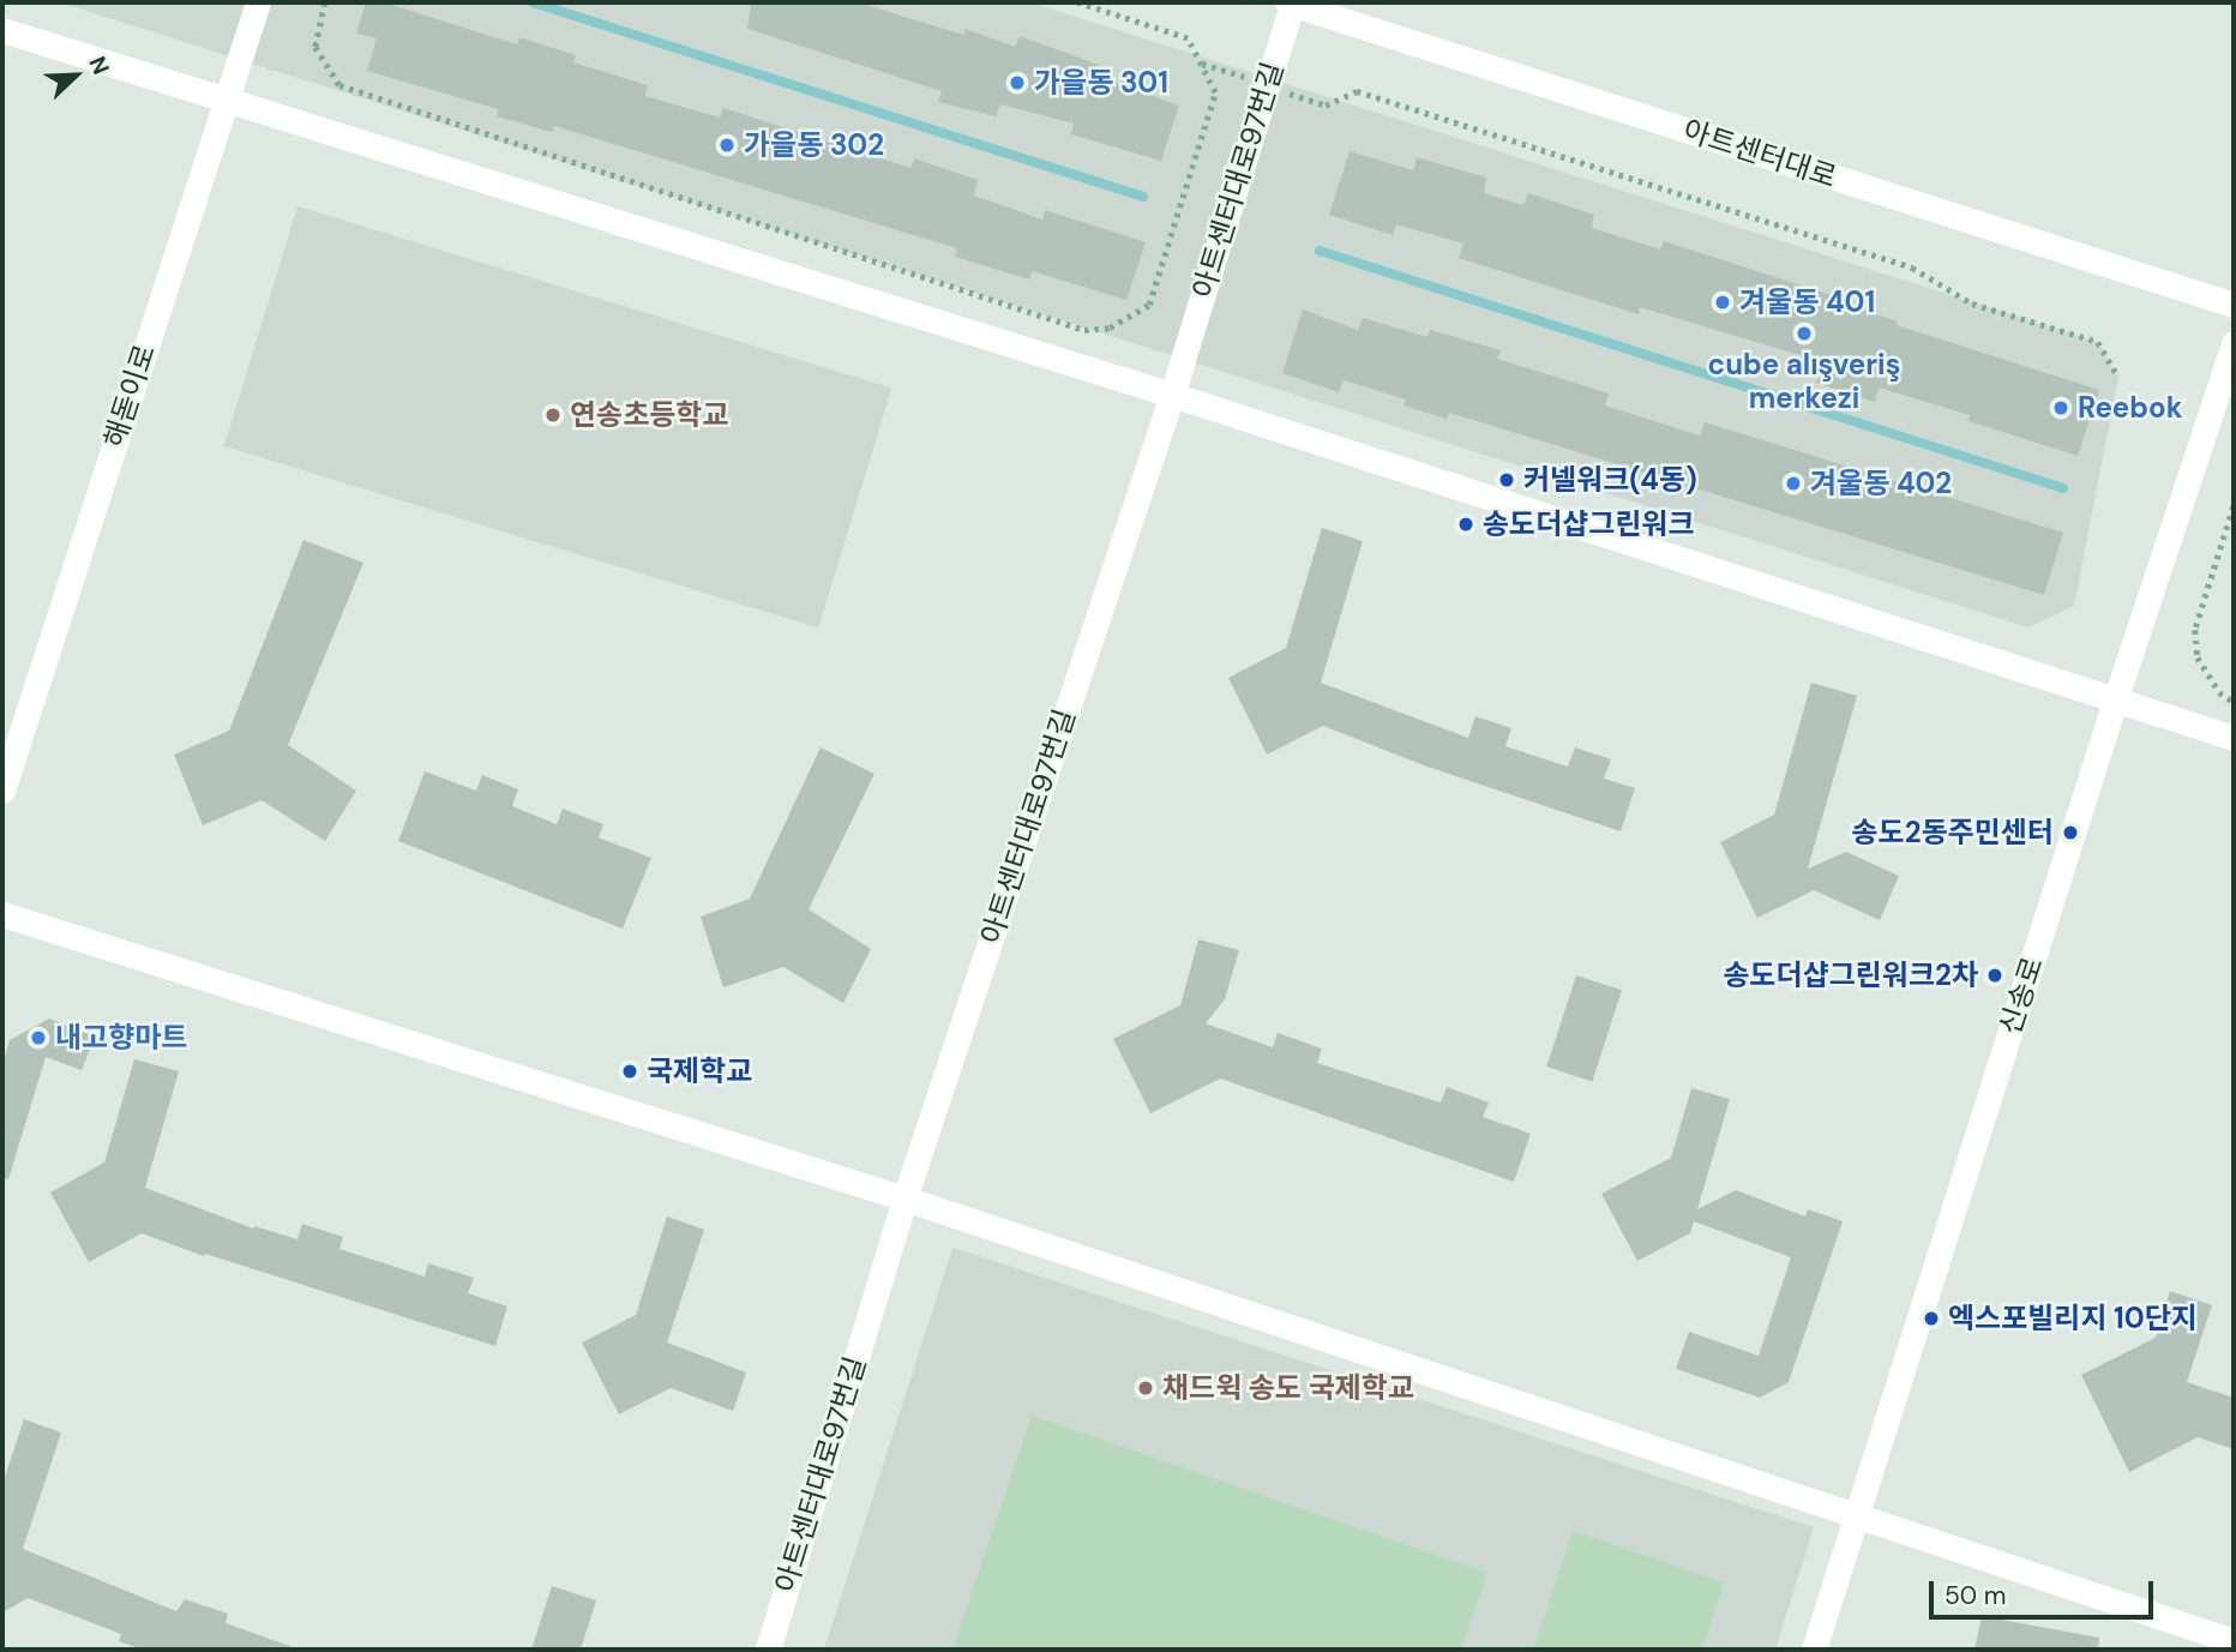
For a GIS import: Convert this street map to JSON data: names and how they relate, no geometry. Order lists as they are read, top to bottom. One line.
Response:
{"streets":{"street":["아트센터대로","아트센터대로97번길","해돋이로","신송로"]},"crossings":[["아트센터대로","아트센터대로97번길"]],"places":["가을동 301","가을동 302","겨울동 401","cube alışveriş merkezi","Reebok","연송초등학교","커넬워크(4동)","겨울동 402","송도더샵그린워크","송도2동주민센터","송도더샵그린워크2차","내고향마트","국제학교","엑스포빌리지 10단지","채드윅 송도 국제학교"],"scale_bar":"50 m","north":"top right"}
